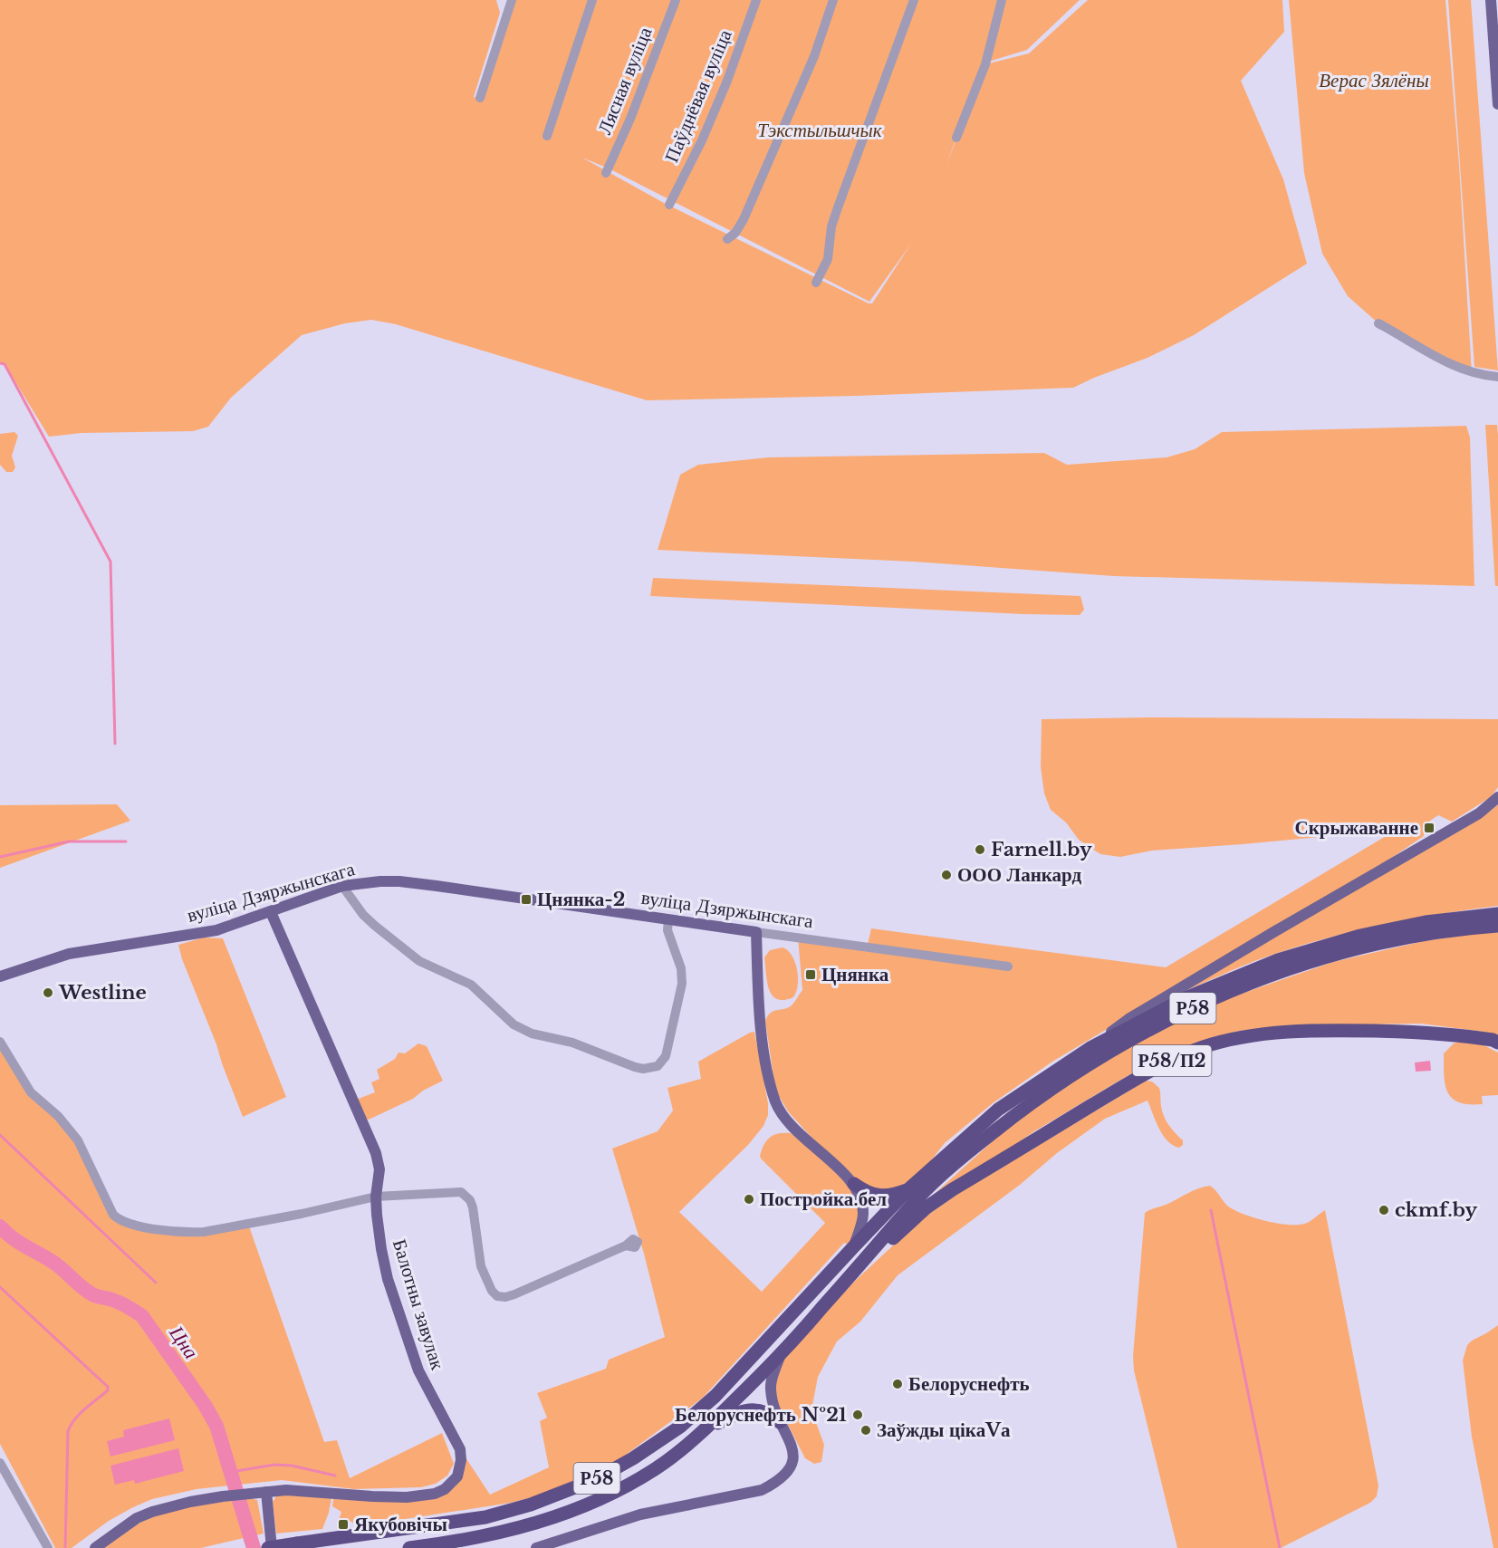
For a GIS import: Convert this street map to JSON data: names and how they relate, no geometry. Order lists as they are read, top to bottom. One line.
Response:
{"streets":{"highway":["Р58","Р58/П2"],"main road":["вуліца Дзяржынскага","Балотны завулак"],"street":["Лясная вуліца","Паўднёвая вуліца"]},"crossings":[["вуліца Дзяржынскага","Балотны завулак"],["Р58","Р58/П2"]],"water":["Цна"],"parks":["Верас Зялёны","Тэкстыльшчык"],"places":{"transit":["Скрыжаванне","Цнянка-2","Цнянка","Якубовічы"],"other":["Farnell.by","ООО Ланкард","Westline","Постройка.бел","ckmf.by","Белоруснефть","Белоруснефть №21","Заўжды цікаVа"]}}
